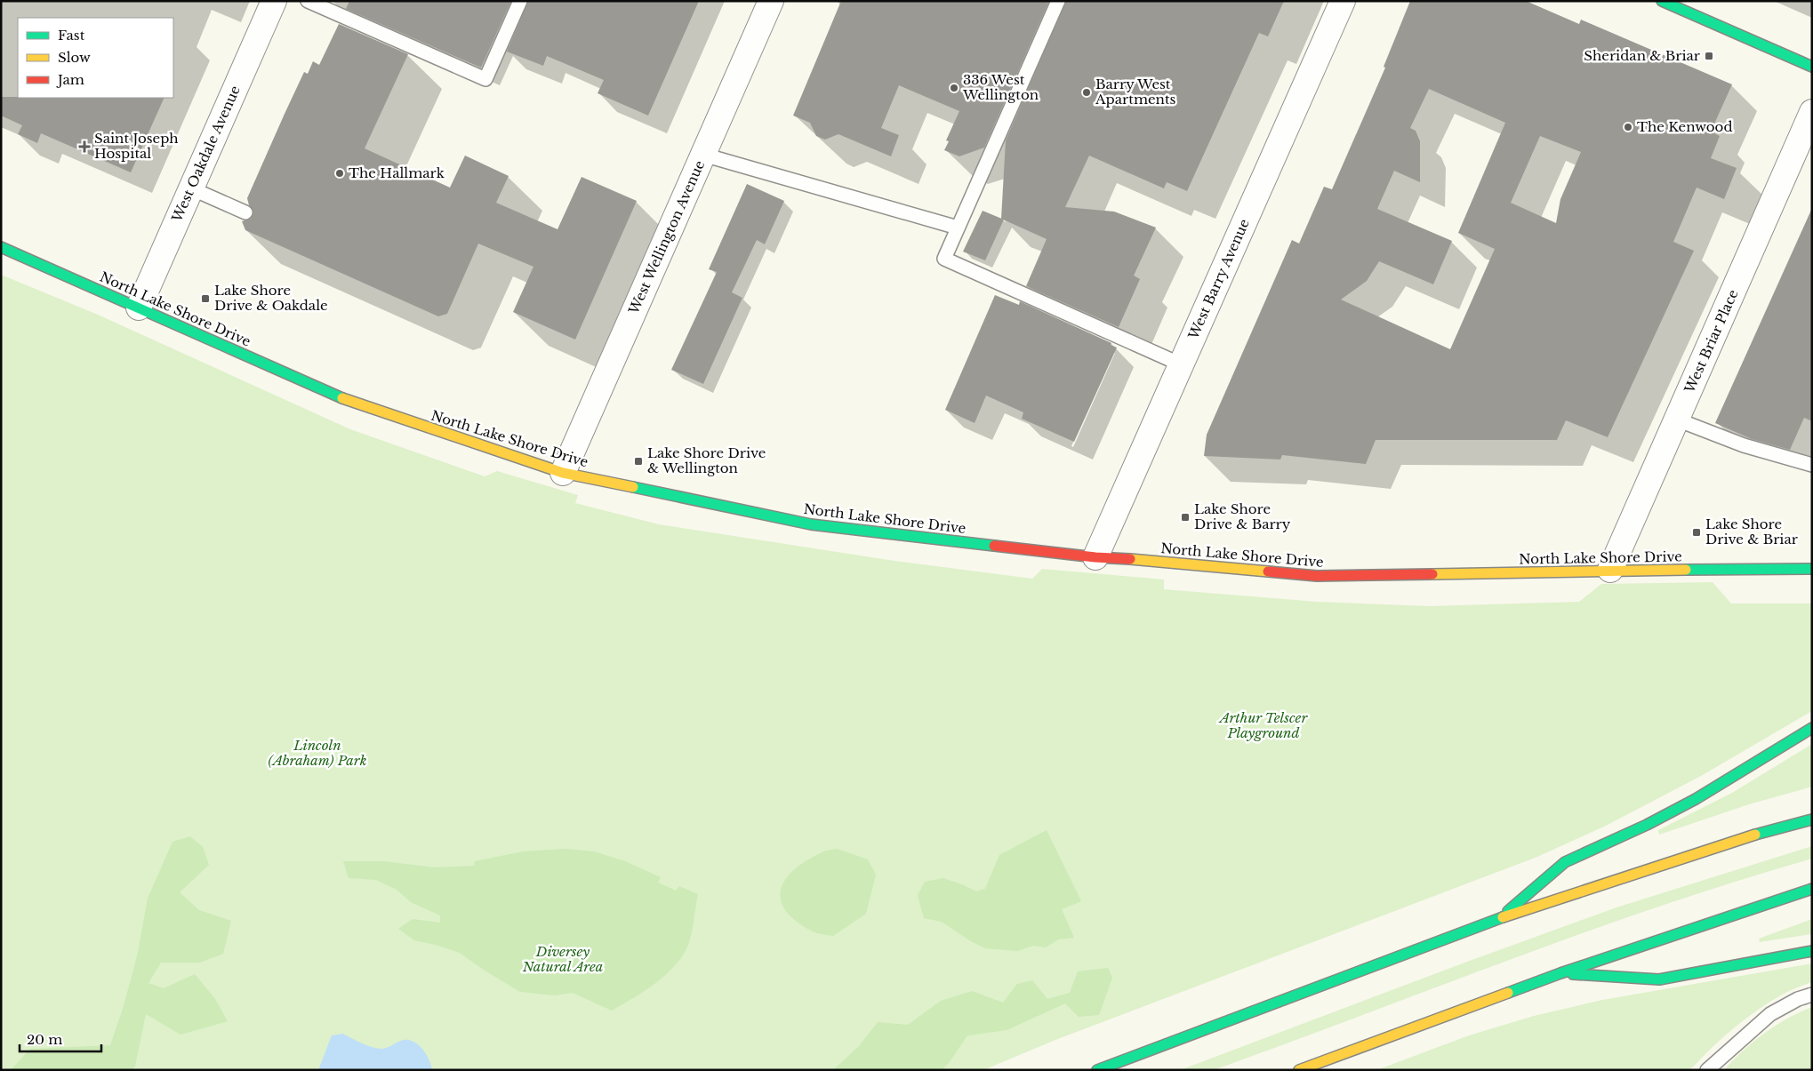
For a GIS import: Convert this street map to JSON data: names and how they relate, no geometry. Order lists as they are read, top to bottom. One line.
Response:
{"streets":{"main road":["North Lake Shore Drive"],"street":["West Oakdale Avenue","West Wellington Avenue","West Barry Avenue","West Briar Place"]},"crossings":[["West Oakdale Avenue","North Lake Shore Drive"],["West Wellington Avenue","North Lake Shore Drive"],["West Barry Avenue","North Lake Shore Drive"],["North Lake Shore Drive","West Briar Place"]],"parks":["Arthur Telscer Playground","Lincoln (Abraham) Park","Diversey Natural Area"],"places":{"transit":["Sheridan & Briar","Lake Shore Drive & Oakdale","Lake Shore Drive & Wellington","Lake Shore Drive & Barry","Lake Shore Drive & Briar"],"other":["336 West Wellington","Barry West Apartments","The Kenwood","The Hallmark"],"health":["Saint Joseph Hospital"]},"legend":["Fast","Slow","Jam"],"scale_bar":"20 m"}
